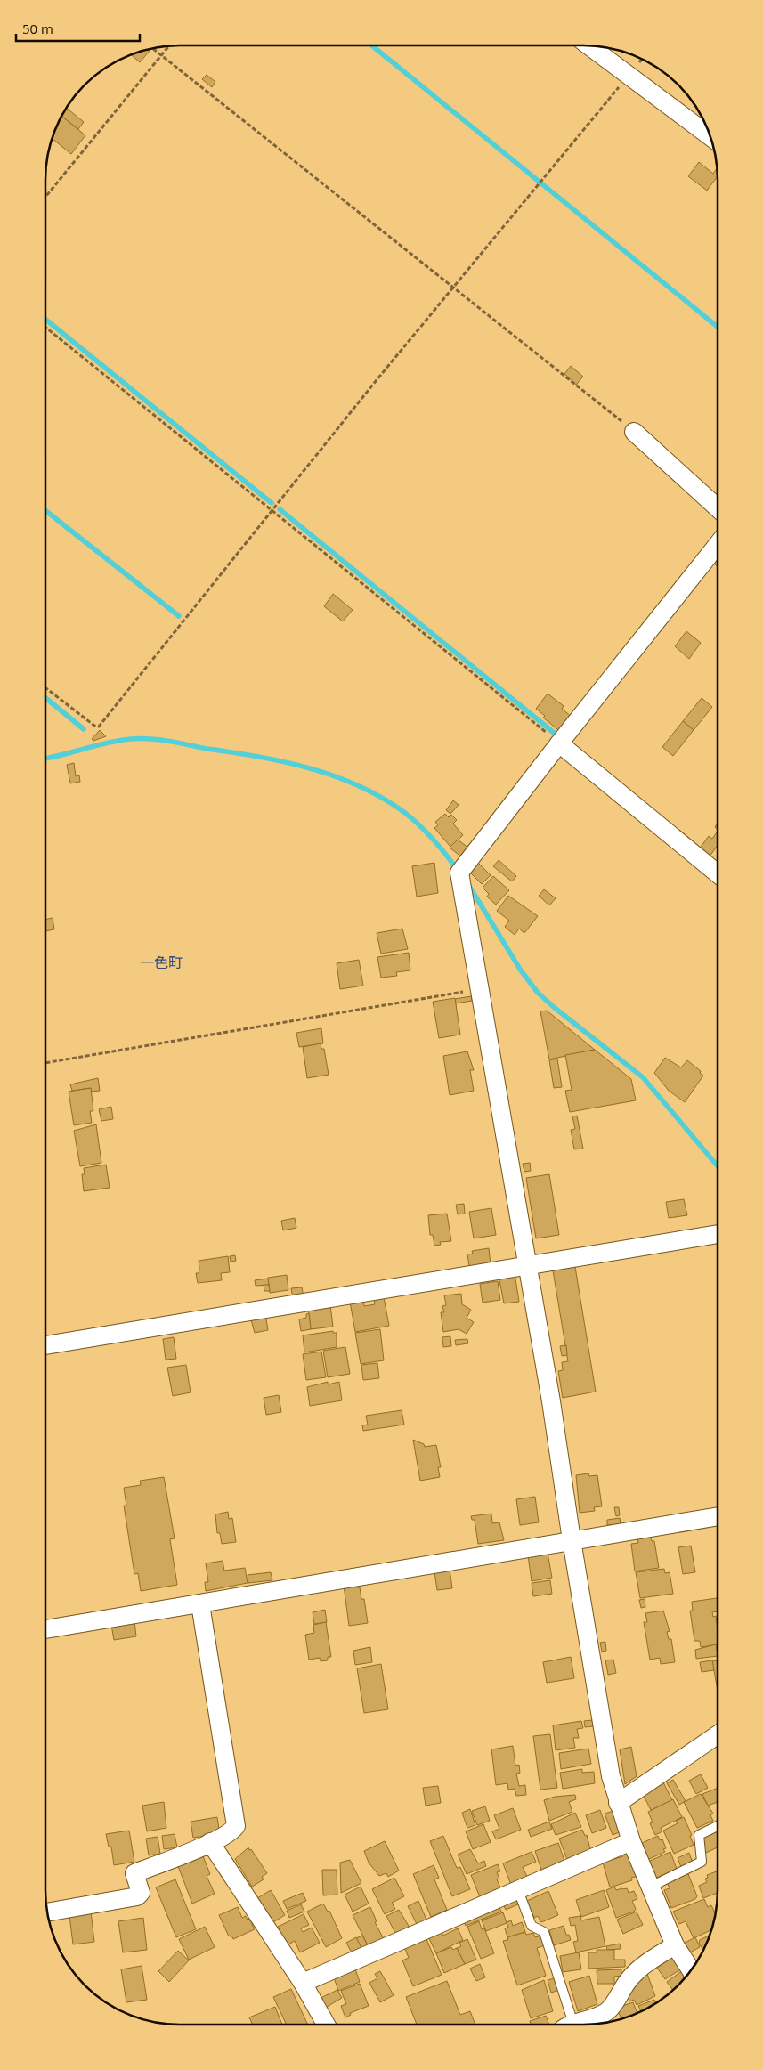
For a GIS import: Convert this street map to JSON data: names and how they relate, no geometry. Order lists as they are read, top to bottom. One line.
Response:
{"districts":["一色町"],"scale_bar":"50 m"}
